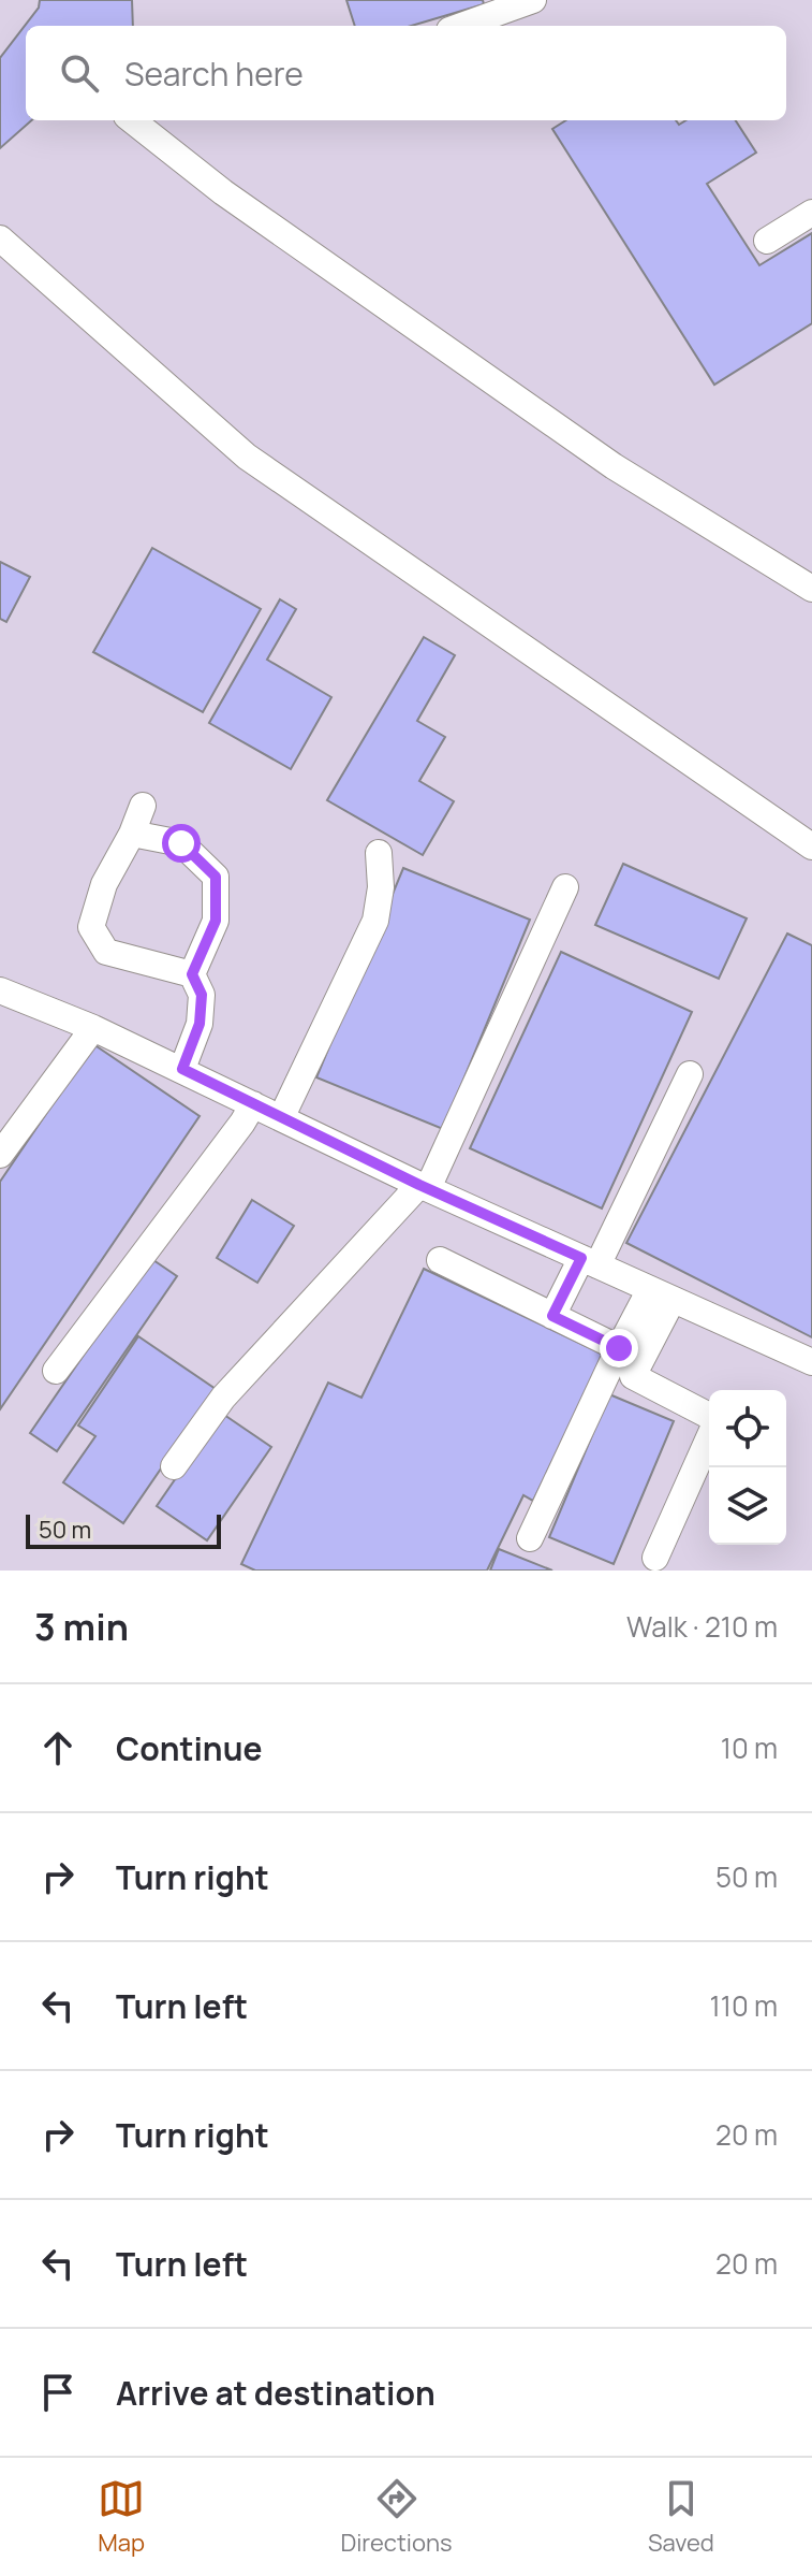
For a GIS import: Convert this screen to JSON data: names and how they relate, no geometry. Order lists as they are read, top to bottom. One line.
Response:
{"scale_bar":"50 m","page":{"search":"Search here","scale":"50 m","heading":["3 min","Walk · 210 m"],"list":[["Continue","10 m"],["Turn right","50 m"],["Turn left","110 m"],["Turn right","20 m"],["Turn left","20 m"],"Arrive at destination"],"nav":["Map","Directions","Saved"]}}
